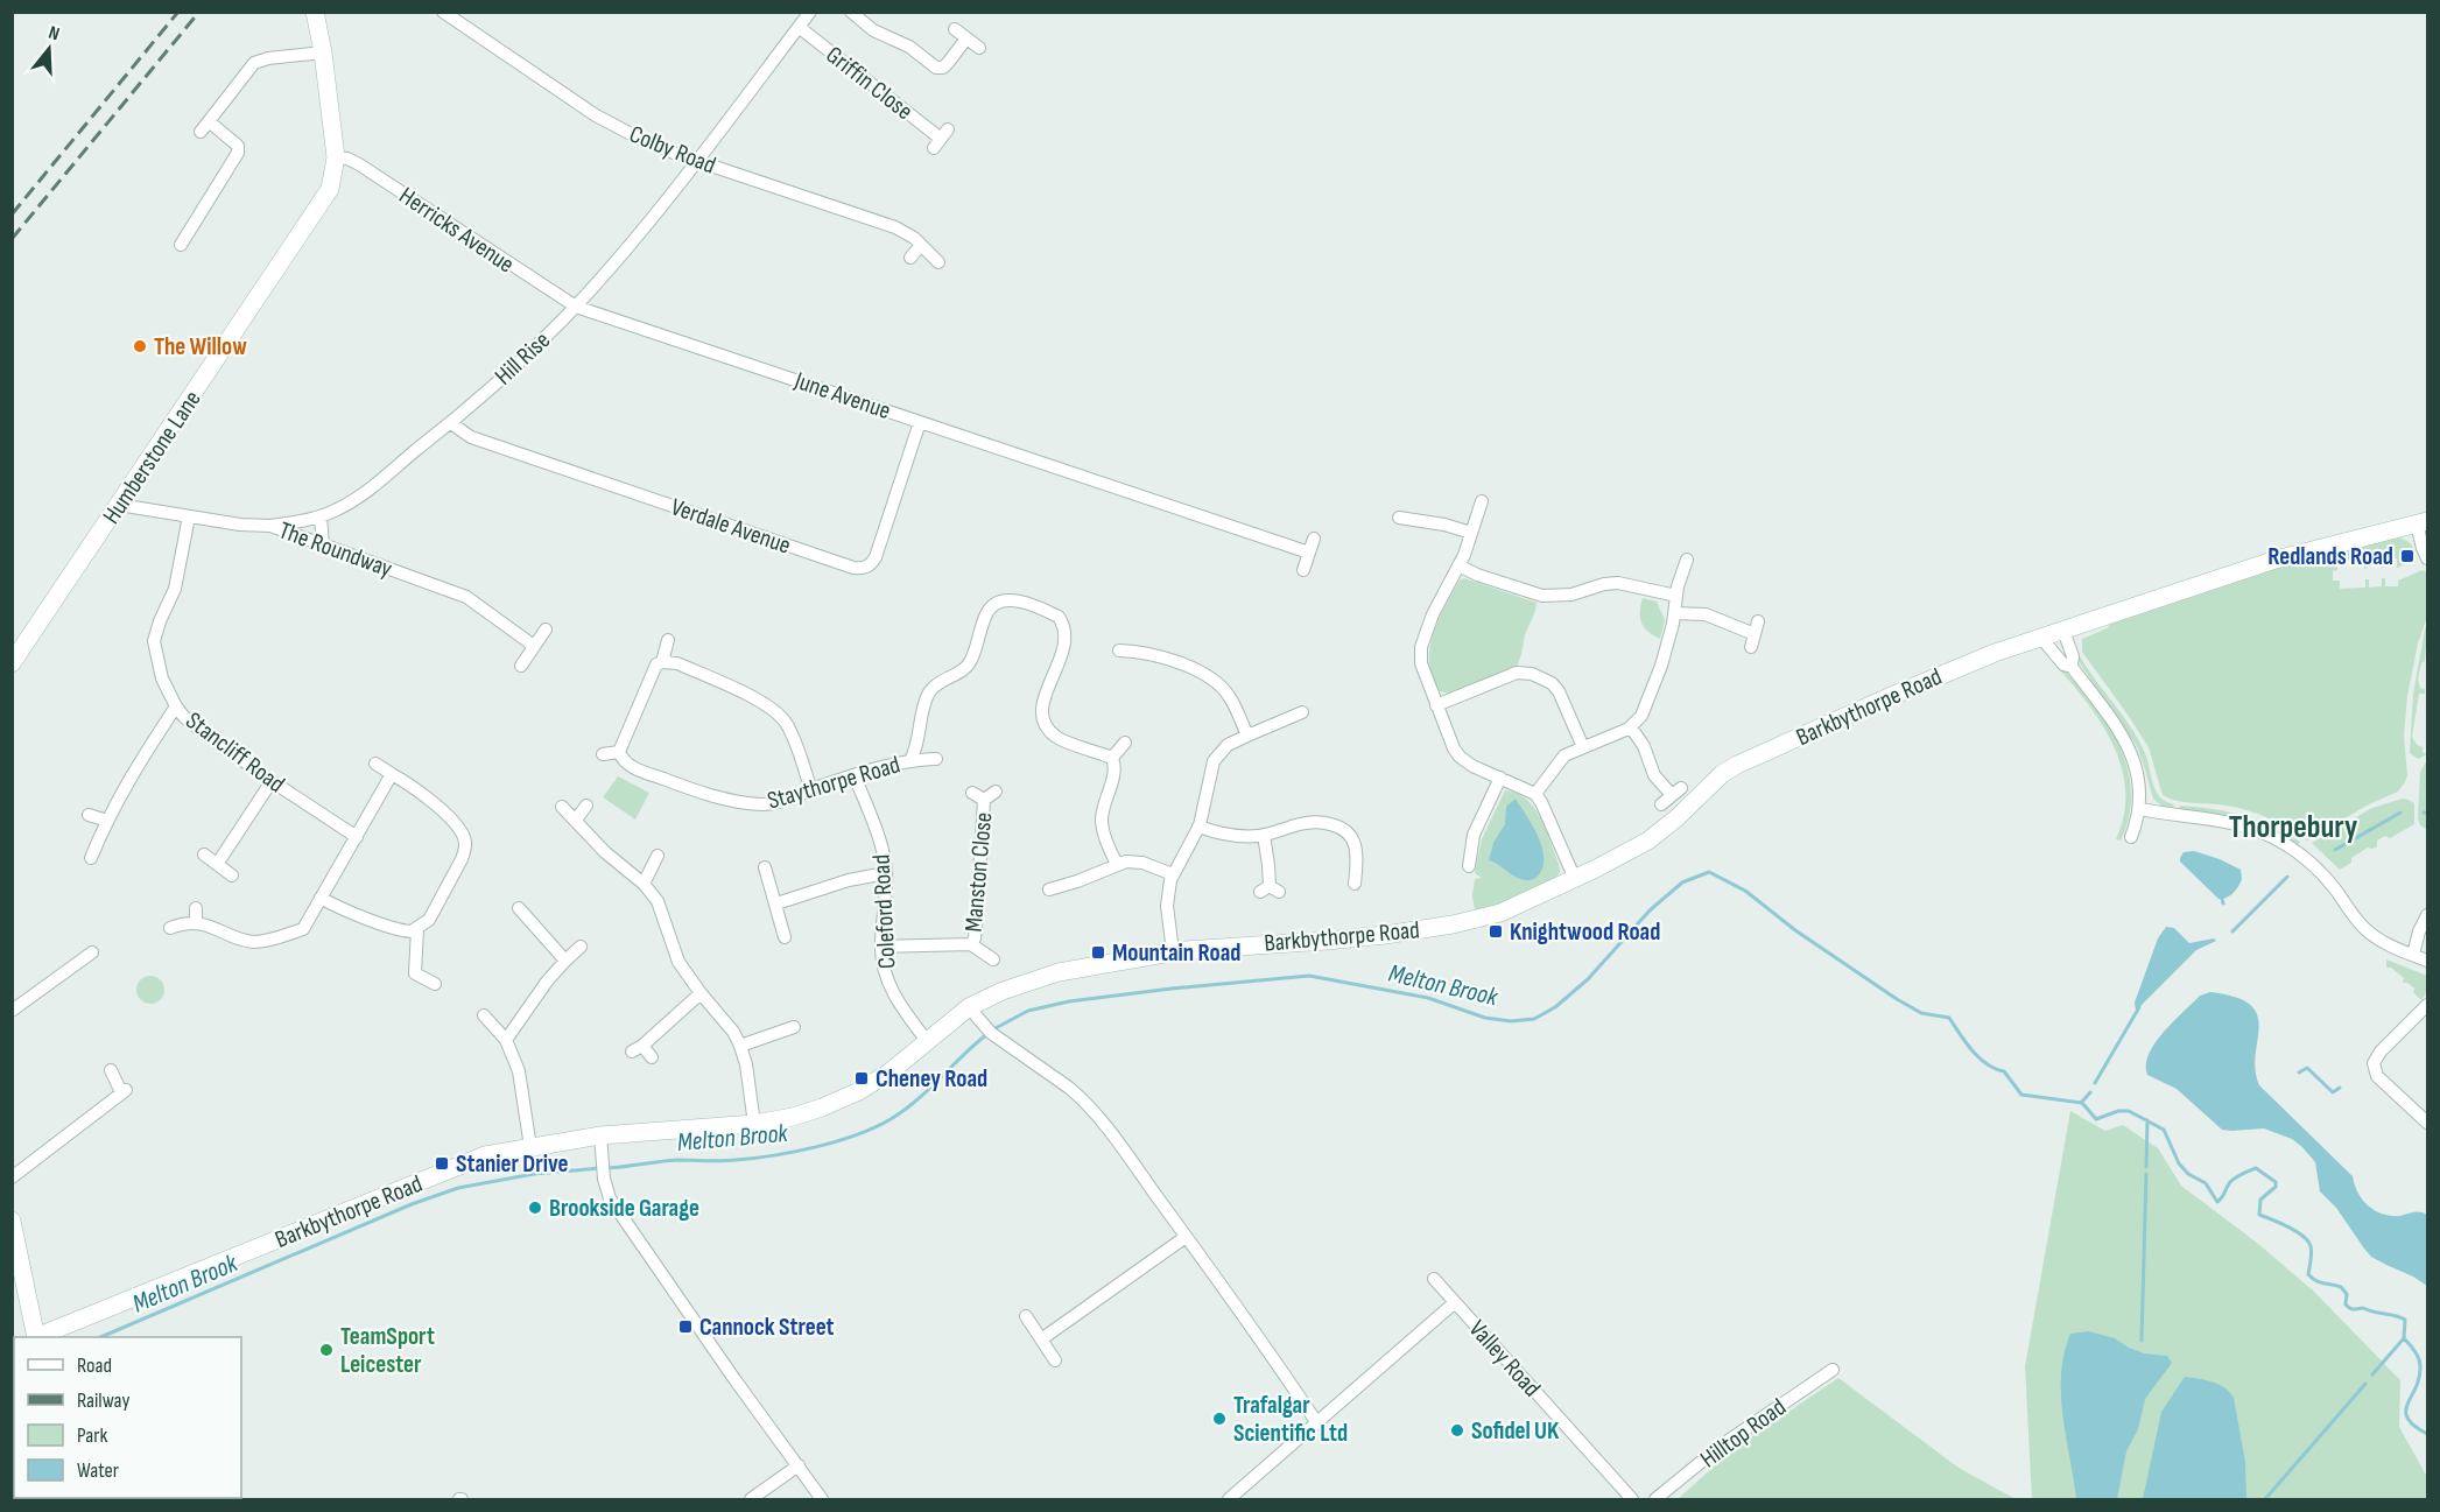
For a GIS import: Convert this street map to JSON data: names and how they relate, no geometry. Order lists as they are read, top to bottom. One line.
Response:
{"streets":{"street":["Griffin Close","Colby Road","Herricks Avenue","Hill Rise","June Avenue","Humberstone Lane","Verdale Avenue","The Roundway","Barkbythorpe Road","Stancliff Road","Staythorpe Road","Manston Close","Coleford Road","Valley Road","Hilltop Road"]},"crossings":[["Griffin Close","Hill Rise"],["Colby Road","Hill Rise"],["Herricks Avenue","Hill Rise"],["Herricks Avenue","June Avenue"],["Herricks Avenue","Humberstone Lane"],["Hill Rise","June Avenue"],["Hill Rise","Verdale Avenue"],["Hill Rise","The Roundway"],["June Avenue","Verdale Avenue"],["Humberstone Lane","The Roundway"],["The Roundway","Stancliff Road"],["Barkbythorpe Road","Coleford Road"],["Staythorpe Road","Coleford Road"],["Manston Close","Coleford Road"]],"districts":["Thorpebury"],"water":["Melton Brook"],"places":{"other":["The Willow","Brookside Garage","TeamSport Leicester","Trafalgar Scientific Ltd","Sofidel UK"],"transit":["Redlands Road","Knightwood Road","Mountain Road","Cheney Road","Stanier Drive","Cannock Street"]},"legend":["Road","Railway","Park","Water"],"north":"top"}
